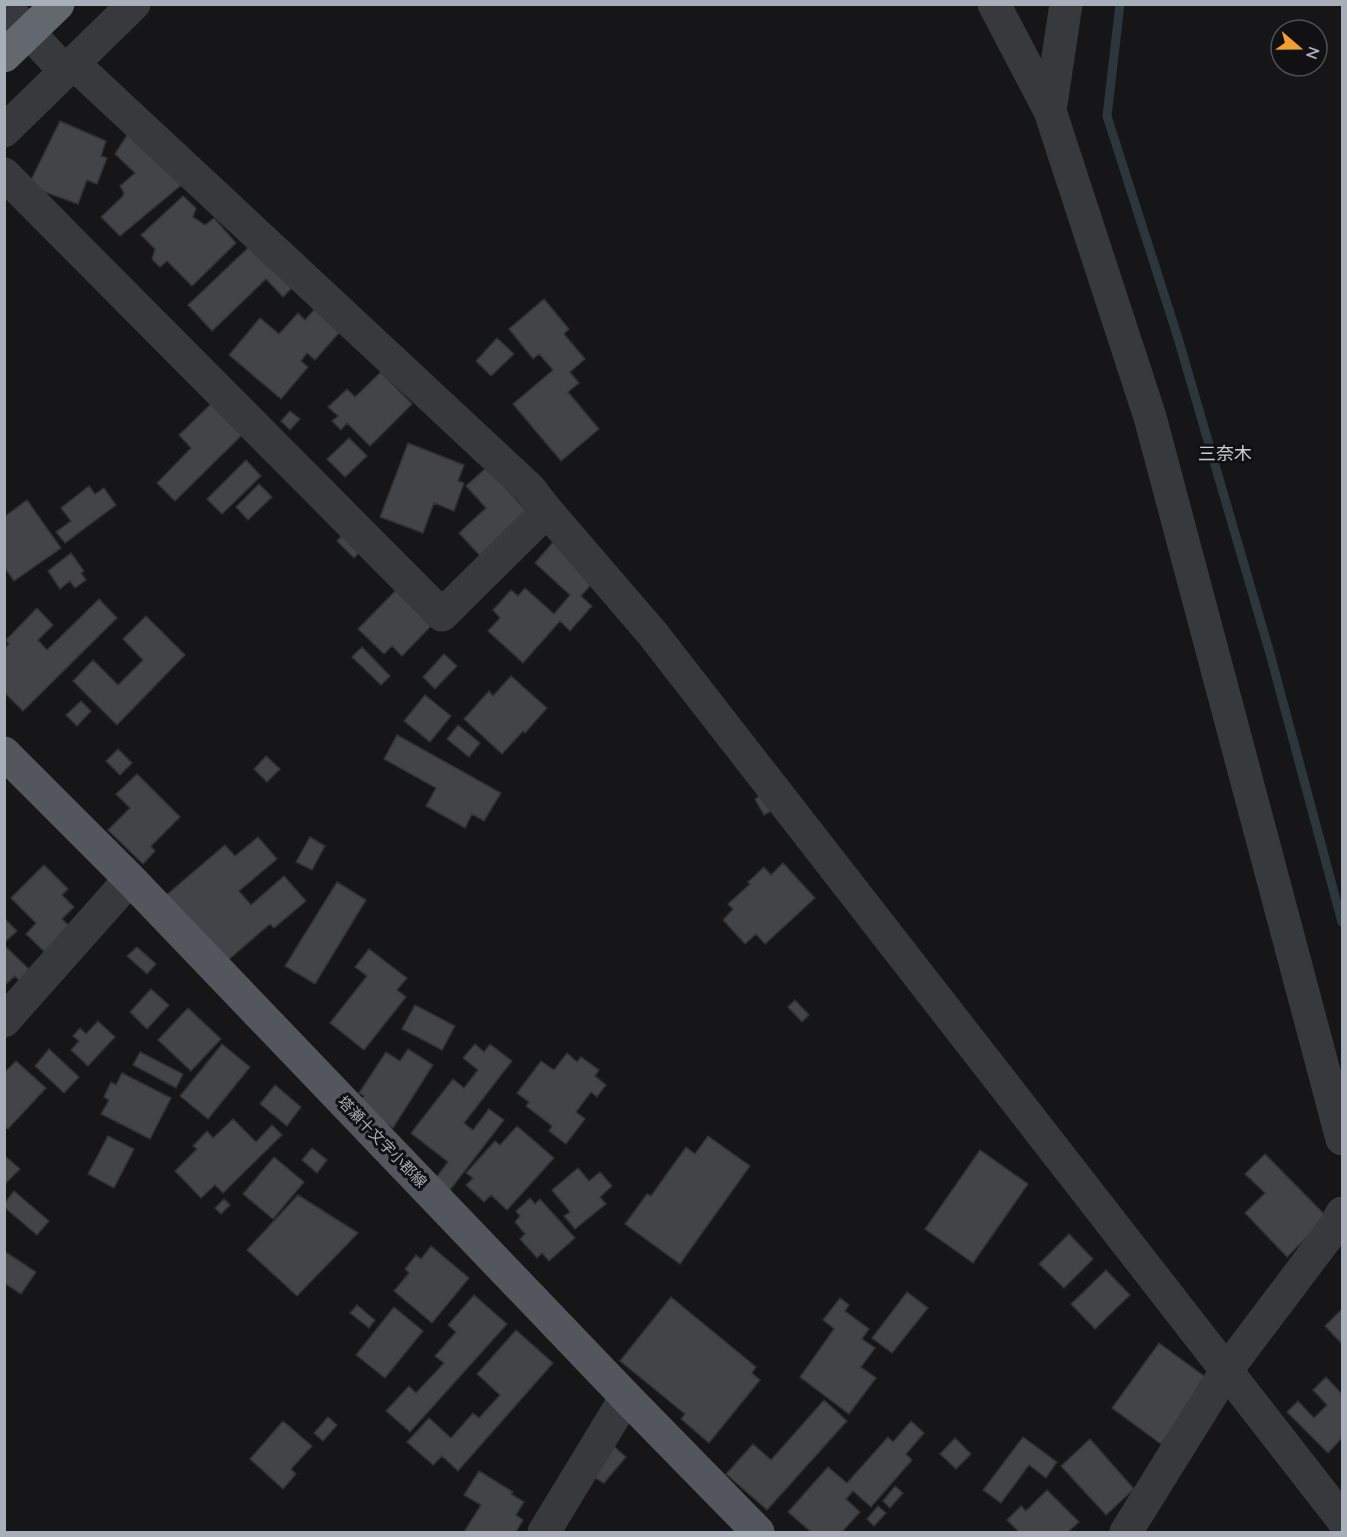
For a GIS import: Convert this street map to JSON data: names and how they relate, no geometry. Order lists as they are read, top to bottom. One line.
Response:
{"streets":{"main road":["塔瀬十文字小郡線"]},"districts":["三奈木"],"north":"right"}
